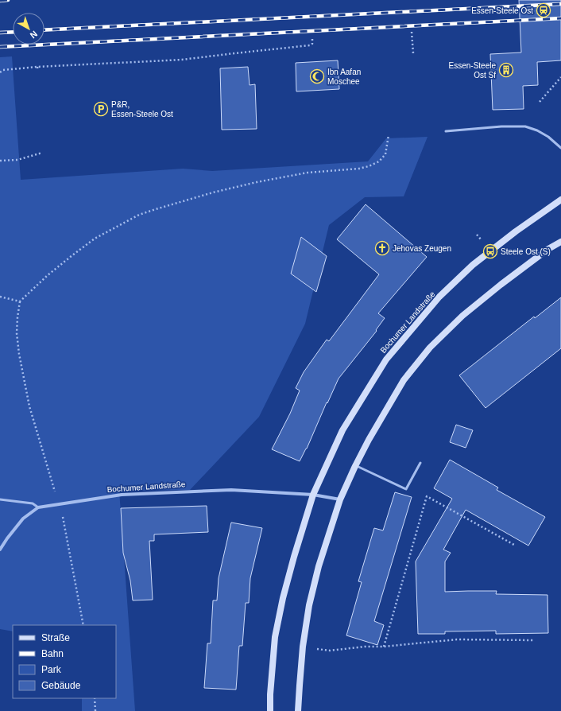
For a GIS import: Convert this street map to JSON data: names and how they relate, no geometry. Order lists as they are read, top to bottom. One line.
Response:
{"streets":{"main road":["Bochumer Landstraße"]},"places":{"station":["Essen-Steele Ost"],"building":["Essen-Steele Ost Sf"],"mosque":["Ibn Aafan Moschee"],"parking":["P&R, Essen-Steele Ost"],"church":["Jehovas Zeugen"],"bus stop":["Steele Ost (S)"]},"legend":["Straße","Bahn","Park","Gebäude"],"north":"bottom right"}
